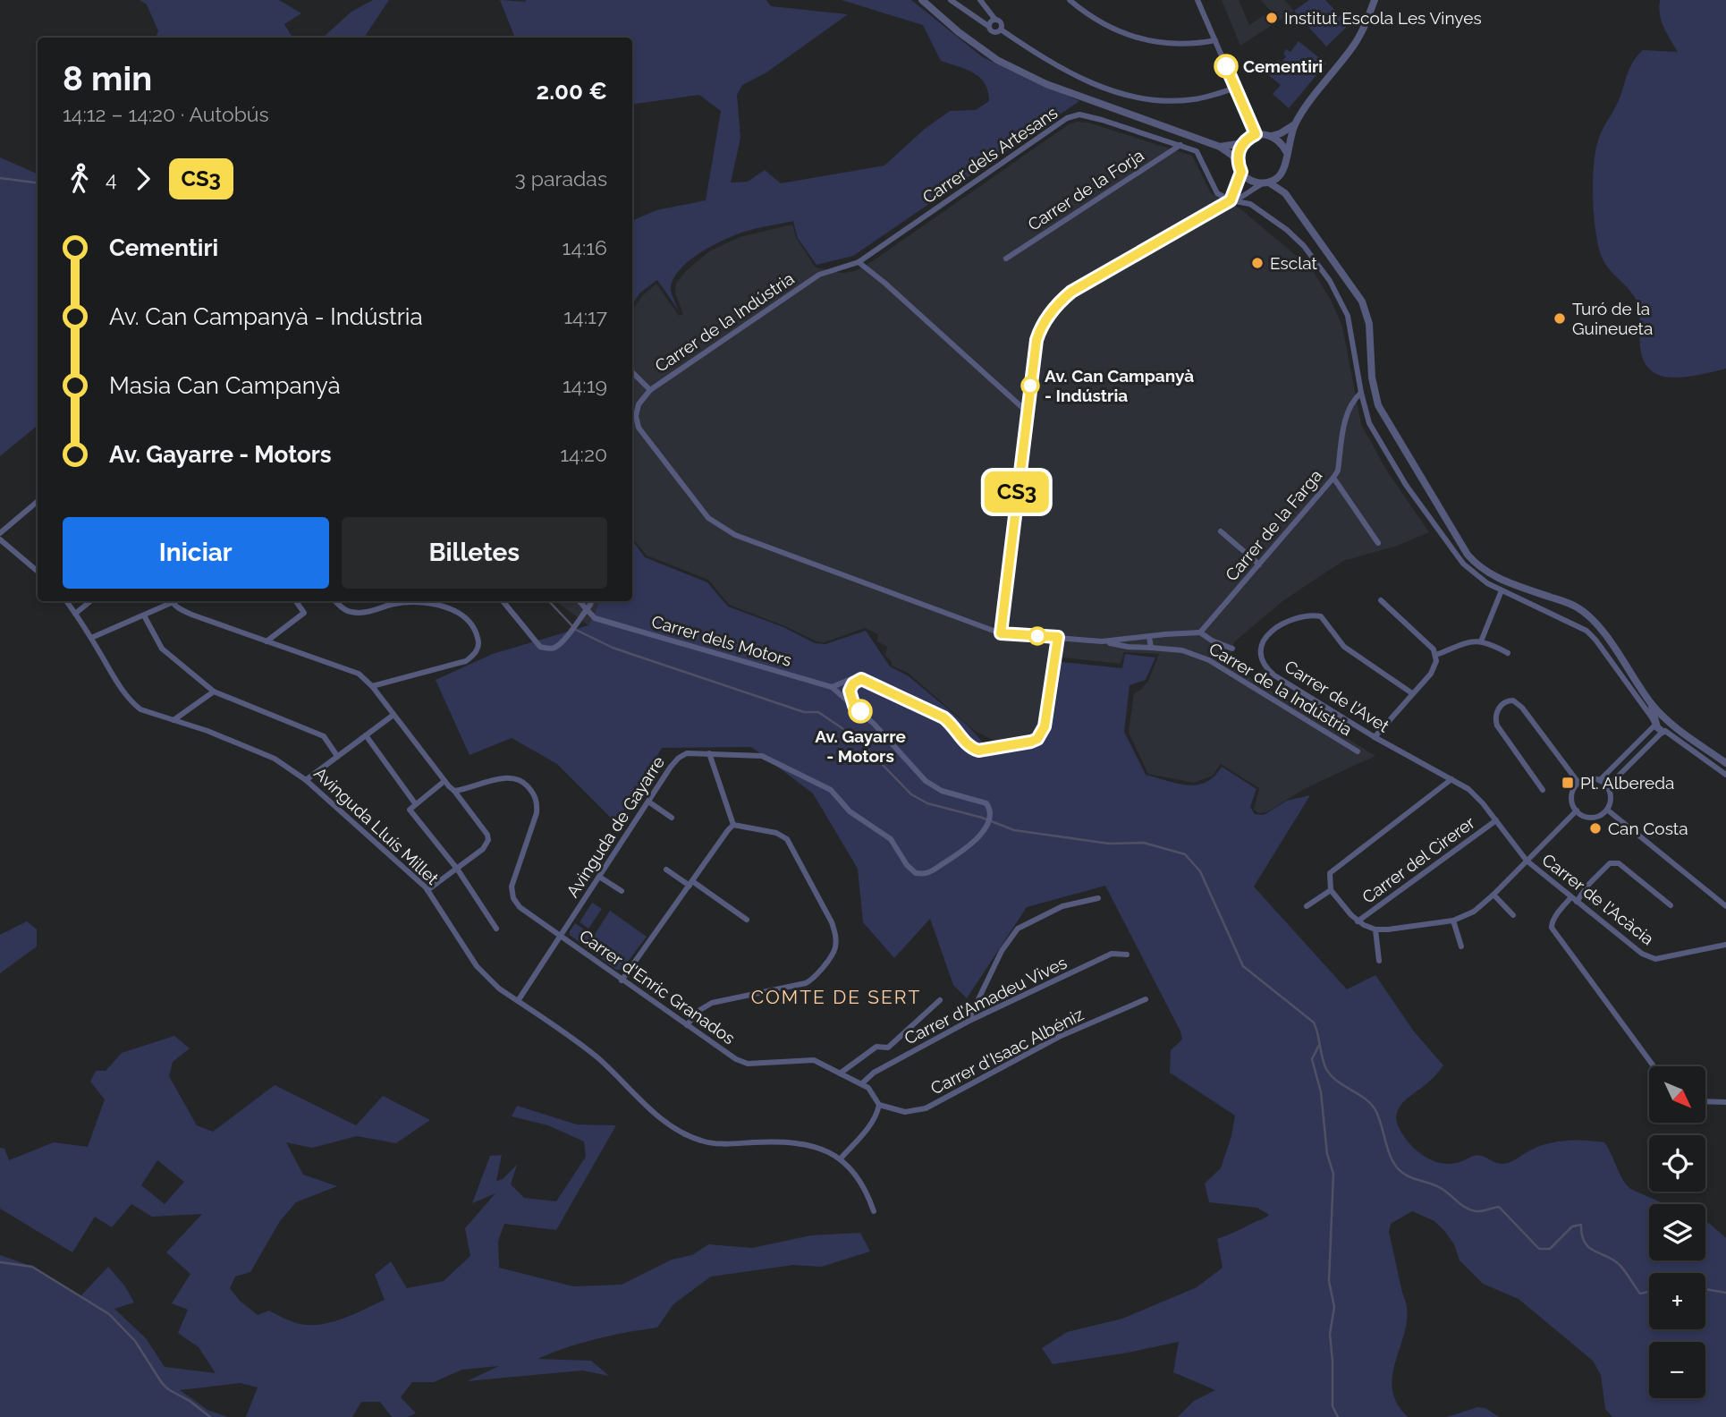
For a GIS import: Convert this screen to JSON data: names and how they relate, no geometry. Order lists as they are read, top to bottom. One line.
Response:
{"streets":{"street":["Carrer dels Artesans","Carrer de la Forja","Carrer de la Indústria","Carrer de la Farga","Carrer dels Motors","Carrer de l'Avet","Avinguda Lluís Millet","Avinguda de Gayarre","Carrer del Cirerer","Carrer de l'Acàcia","Carrer d'Enric Granados","Carrer d'Amadeu Vives","Carrer d'Isaac Albéniz"]},"crossings":[["Carrer dels Artesans","Carrer de la Forja"],["Carrer dels Artesans","Carrer de la Indústria"],["Carrer de la Indústria","Carrer de la Farga"],["Carrer dels Motors","Avinguda de Gayarre"],["Carrer de l'Avet","Carrer del Cirerer"],["Carrer de l'Avet","Carrer de l'Acàcia"],["Avinguda de Gayarre","Carrer d'Enric Granados"],["Carrer d'Enric Granados","Carrer d'Amadeu Vives"],["Carrer d'Enric Granados","Carrer d'Isaac Albéniz"]],"districts":["COMTE DE SERT"],"places":{"other":["Institut Escola Les Vinyes","Cementiri","Esclat","Turó de la Guineueta","Av. Can Campanyà - Indústria","Av. Gayarre - Motors","Can Costa"],"transit":["Pl. Albereda"]},"lines":["bus line CS3"],"north":"bottom right","page":{"on_map":"CS3","heading":["8 min","14:12 – 14:20 · Autobús","2.00 €"],"legs":["4","CS3","3 paradas"],"list":[{"name":"Cementiri","value":"14:16"},{"name":"Av. Can Campanyà - Indústria","value":"14:17"},{"name":"Masia Can Campanyà","value":"14:19"},{"name":"Av. Gayarre - Motors","value":"14:20"}],"buttons":["Iniciar","Billetes"],"map_buttons":["+","−"]}}
